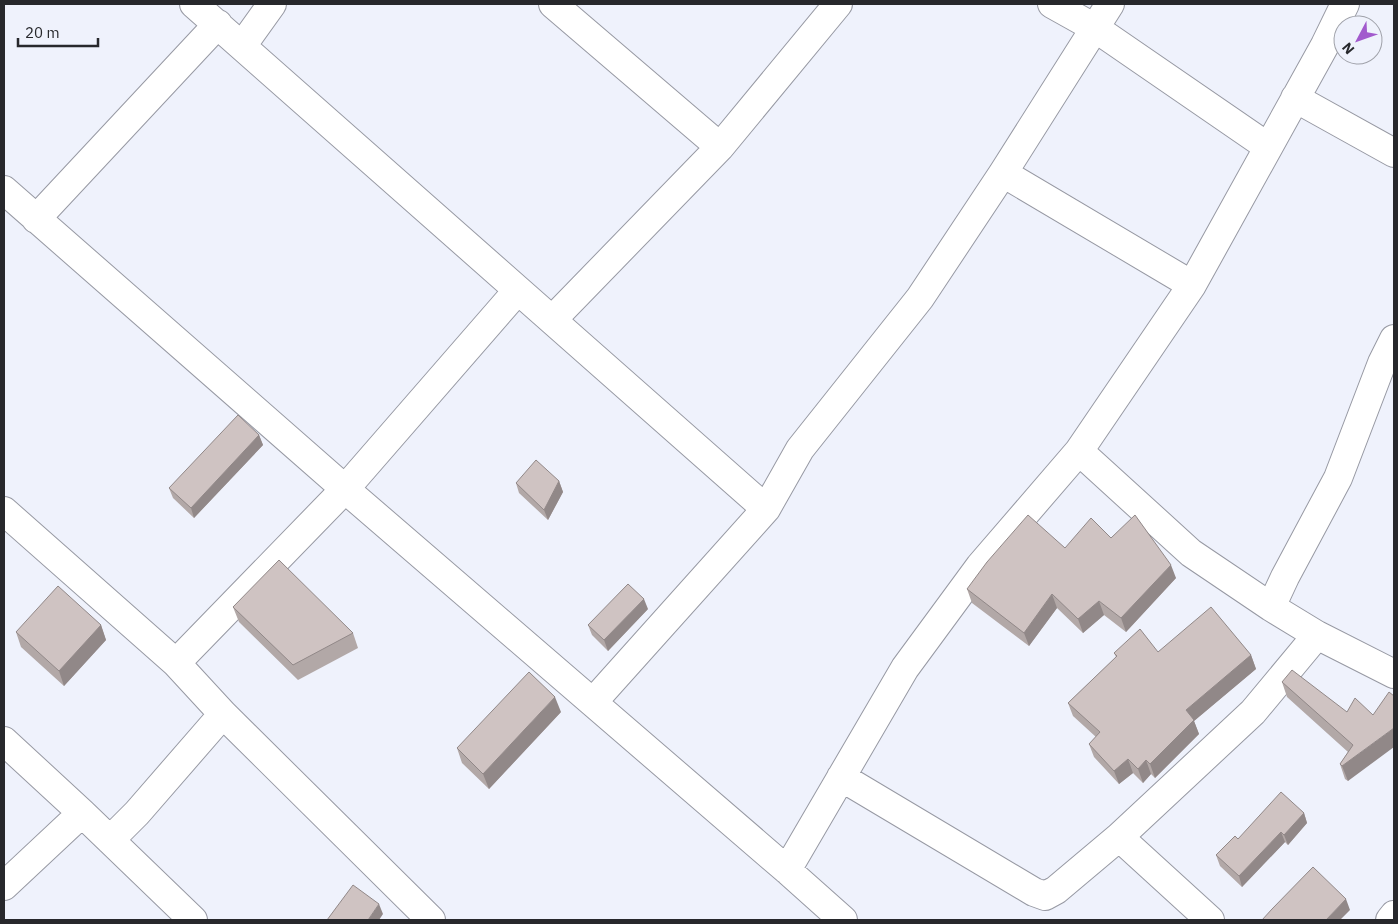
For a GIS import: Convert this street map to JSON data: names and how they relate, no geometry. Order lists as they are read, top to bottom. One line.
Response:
{"scale_bar":"20 m","north":"bottom left"}
